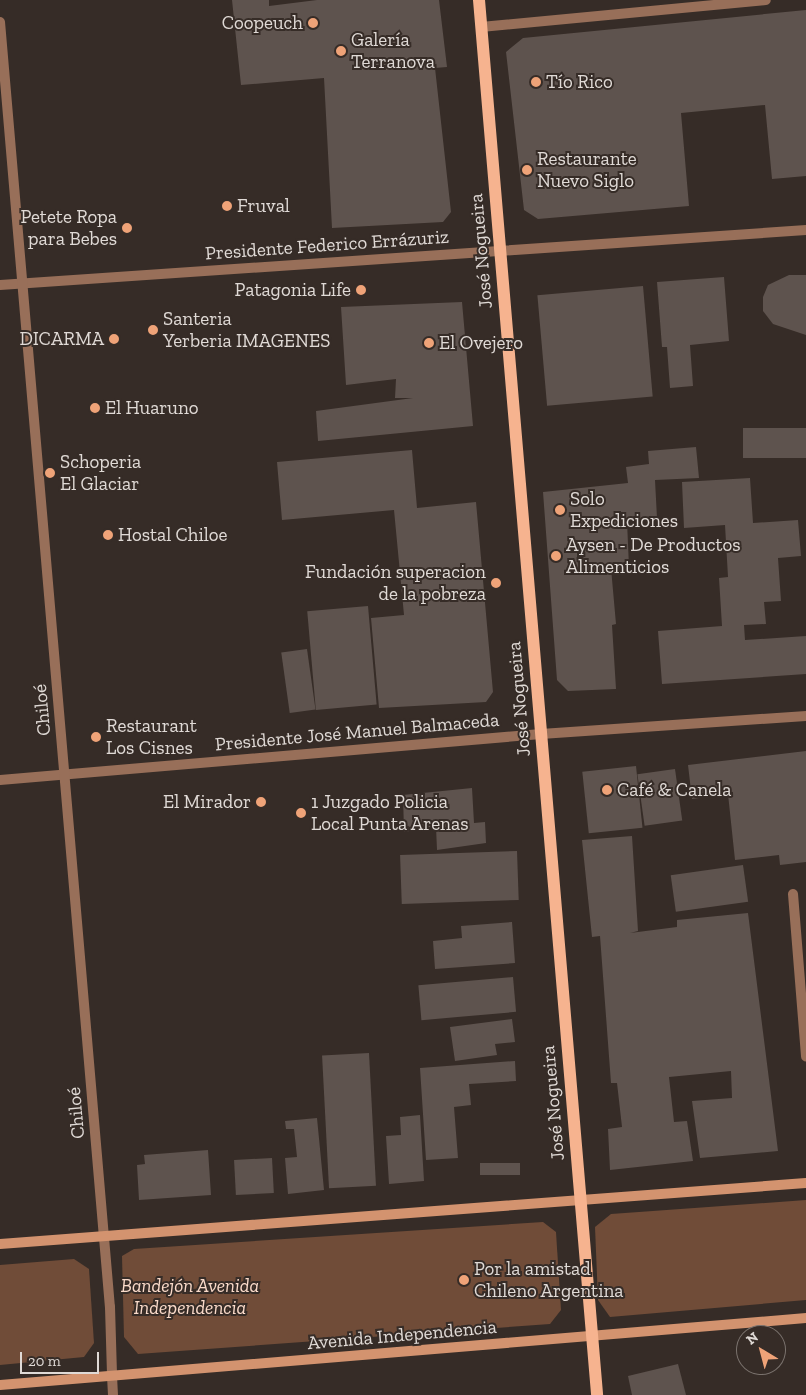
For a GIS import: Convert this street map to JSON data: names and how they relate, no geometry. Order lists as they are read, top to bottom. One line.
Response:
{"streets":{"main road":["José Nogueira","Avenida Independencia"],"street":["Presidente Federico Errázuriz","Chiloé","Presidente José Manuel Balmaceda"]},"crossings":[["Presidente Federico Errázuriz","José Nogueira"],["Presidente Federico Errázuriz","Chiloé"],["José Nogueira","Presidente José Manuel Balmaceda"],["José Nogueira","Avenida Independencia"],["Chiloé","Presidente José Manuel Balmaceda"],["Chiloé","Avenida Independencia"]],"parks":["Bandejón Avenida Independencia"],"places":["Coopeuch","Galería Terranova","Tío Rico","Restaurante Nuevo Siglo","Fruval","Petete Ropa para Bebes","Patagonia Life","Santeria Yerberia IMAGENES","DICARMA","El Ovejero","El Huaruno","Schoperia El Glaciar","Solo Expediciones","Hostal Chiloe","Aysen - De Productos Alimenticios","Fundación superacion de la pobreza","Restaurant Los Cisnes","Café & Canela","El Mirador","1 Juzgado Policia Local Punta Arenas","Por la amistad Chileno Argentina"],"scale_bar":"20 m","north":"top left"}
